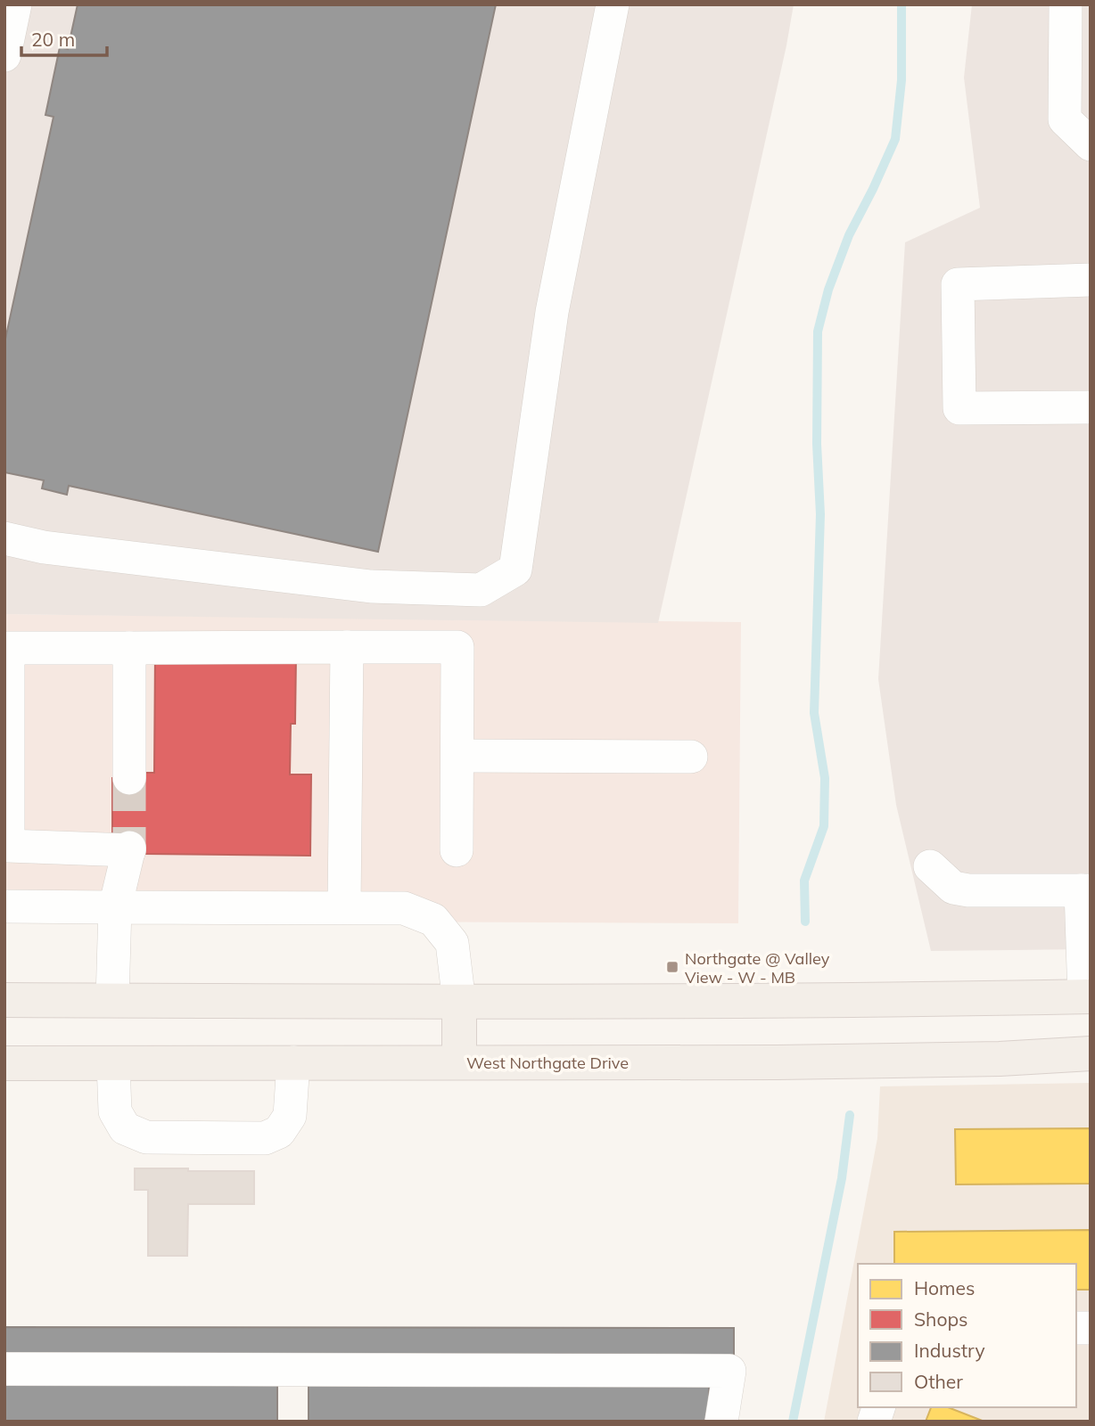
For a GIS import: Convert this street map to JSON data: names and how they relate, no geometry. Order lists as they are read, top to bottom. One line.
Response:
{"streets":{"main road":["West Northgate Drive"]},"places":{"transit":["Northgate @ Valley View - W - MB"]},"legend":["Homes","Shops","Industry","Other"],"scale_bar":"20 m"}
